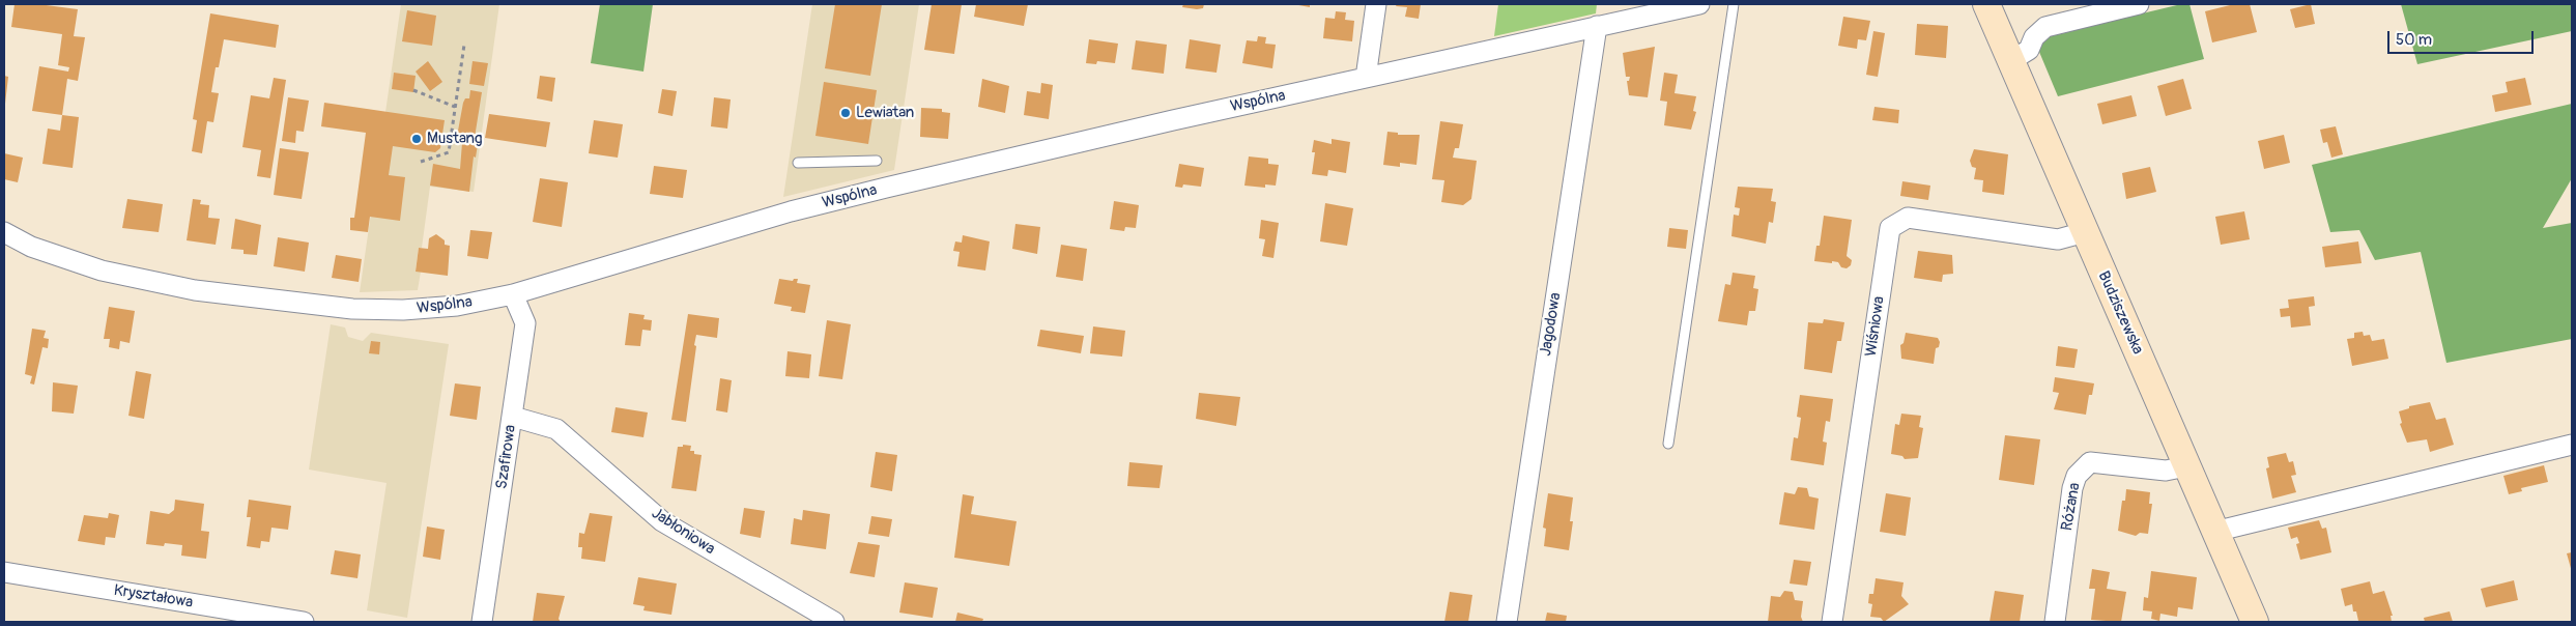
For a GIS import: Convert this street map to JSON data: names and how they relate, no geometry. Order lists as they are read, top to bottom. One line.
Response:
{"streets":{"street":["Wspólna","Budziszewska","Jagodowa","Wiśniowa","Szafirowa","Różana","Jabłoniowa","Kryształowa"]},"crossings":[["Wspólna","Jagodowa"],["Wspólna","Szafirowa"],["Budziszewska","Wiśniowa"],["Budziszewska","Różana"],["Szafirowa","Jabłoniowa"]],"places":["Lewiatan","Mustang"],"scale_bar":"50 m"}
